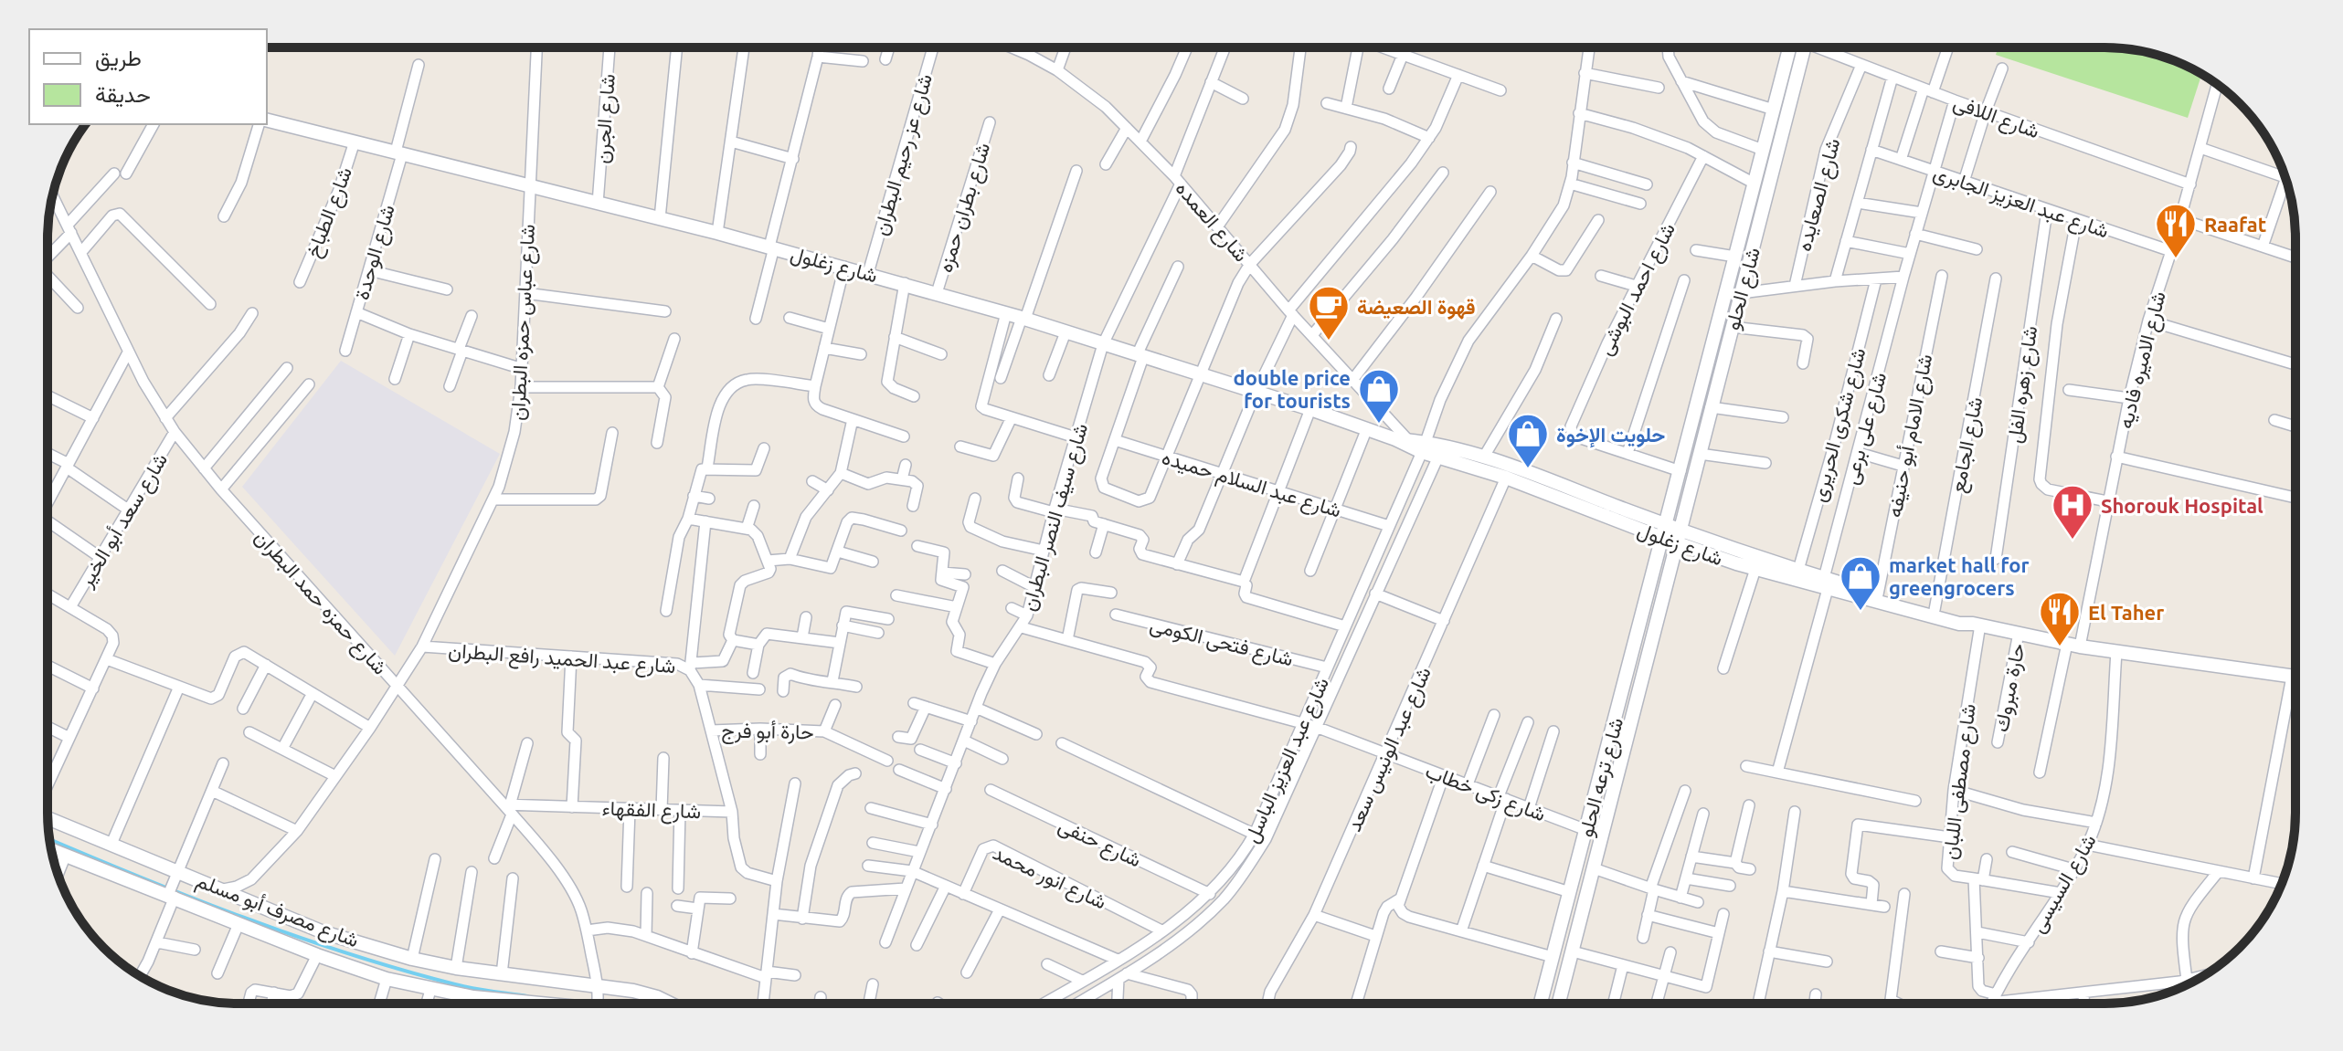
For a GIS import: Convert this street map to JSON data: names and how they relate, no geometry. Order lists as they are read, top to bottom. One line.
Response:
{"streets":{"street":["شارع اللافى","شارع الجرن","شارع عز رحيم البطران","شارع الصعايده","شارع عبد العزيز الجابرى","شارع بطران حمزه","شارع الطباخ","شارع العمده","شارع الوحدة","شارع زغلول","شارع احمد البوشى","شارع الحلو","شارع عباس حمزه البطران","شارع الاميره فاديه","شارع زهره الفل","شارع شكرى الحريرى","شارع على برعى","شارع الامام أبو حنيفه","شارع الجامع","شارع عبد السلام حميده","شارع سيف النصر البطران","شارع سعد أبو الخير","شارع حمزه حمد البطران","شارع فتحى الكومى","شارع عبد الحميد رافع البطران","حارة مبروك","حارة أبو فرج","شارع عبد الونيس سعد","شارع عبد العزيز الباسل","شارع ترعه الحلو","شارع مصطفى اللبان","شارع زكى خطاب","شارع الفقهاء","شارع حنفى","شارع انور محمد","شارع السيسى","شارع مصرف أبو مسلم"]},"crossings":[["شارع اللافى","شارع الصعايده"],["شارع اللافى","شارع الاميره فاديه"],["شارع اللافى","شارع على برعى"],["شارع الجرن","شارع زغلول"],["شارع عز رحيم البطران","شارع زغلول"],["شارع عبد العزيز الجابرى","شارع الاميره فاديه"],["شارع عبد العزيز الجابرى","شارع زهره الفل"],["شارع عبد العزيز الجابرى","شارع على برعى"],["شارع بطران حمزه","شارع زغلول"],["شارع الطباخ","شارع زغلول"],["شارع العمده","شارع زغلول"],["شارع العمده","شارع سيف النصر البطران"],["شارع الوحدة","شارع زغلول"],["شارع زغلول","شارع الحلو"],["شارع زغلول","شارع عباس حمزه البطران"],["شارع زغلول","شارع الاميره فاديه"],["شارع زغلول","شارع شكرى الحريرى"],["شارع زغلول","شارع على برعى"],["شارع زغلول","شارع الامام أبو حنيفه"],["شارع زغلول","شارع الجامع"],["شارع زغلول","شارع سيف النصر البطران"],["شارع زغلول","حارة مبروك"],["شارع زغلول","شارع عبد الونيس سعد"],["شارع زغلول","شارع عبد العزيز الباسل"],["شارع زغلول","شارع ترعه الحلو"],["شارع زغلول","شارع مصطفى اللبان"],["شارع زغلول","شارع السيسى"],["شارع الحلو","شارع ترعه الحلو"],["شارع عباس حمزه البطران","شارع حمزه حمد البطران"],["شارع عباس حمزه البطران","شارع عبد الحميد رافع البطران"],["شارع عباس حمزه البطران","شارع مصرف أبو مسلم"],["شارع عبد السلام حميده","شارع عبد العزيز الباسل"],["شارع سعد أبو الخير","شارع حمزه حمد البطران"],["شارع حمزه حمد البطران","شارع الفقهاء"],["شارع حمزه حمد البطران","شارع مصرف أبو مسلم"],["شارع فتحى الكومى","شارع عبد العزيز الباسل"],["شارع عبد الحميد رافع البطران","شارع الفقهاء"],["حارة أبو فرج","شارع الفقهاء"],["شارع عبد الونيس سعد","شارع زكى خطاب"],["شارع عبد العزيز الباسل","شارع زكى خطاب"],["شارع عبد العزيز الباسل","شارع حنفى"],["شارع عبد العزيز الباسل","شارع انور محمد"],["شارع ترعه الحلو","شارع زكى خطاب"],["شارع مصطفى اللبان","شارع السيسى"]],"places":{"restaurant":["Raafat","El Taher"],"cafe":["قهوة الصعيضة"],"shop":["double price for tourists","حلويت الإخوة","market hall for greengrocers"],"hospital":["Shorouk Hospital"]},"legend":["طريق","حديقة"]}
